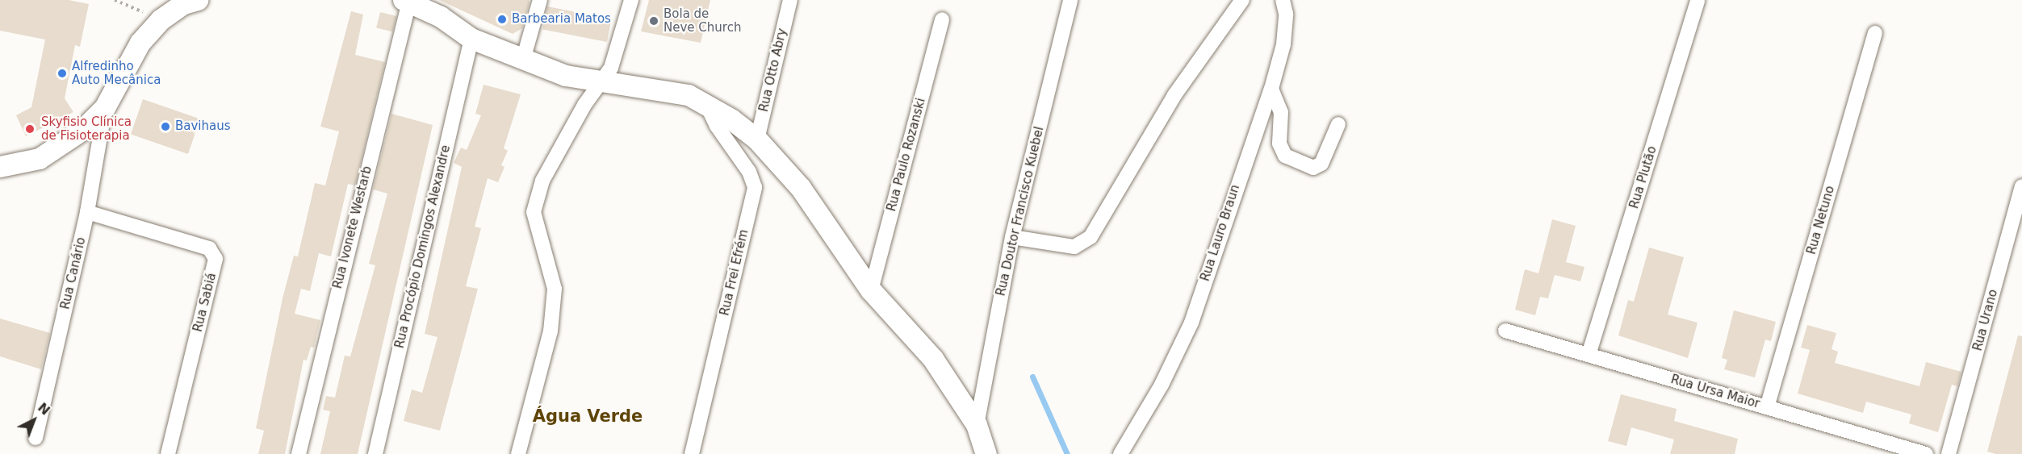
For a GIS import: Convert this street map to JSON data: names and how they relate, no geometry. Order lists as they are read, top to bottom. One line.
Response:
{"streets":{"street":["Rua Otto Abry","Rua Paulo Rozanski","Rua Plutão","Rua Doutor Francisco Kuebel","Rua Netuno","Rua Ivonete Westarb","Rua Lauro Braun","Rua Procópio Domingos Alexandre","Rua Frei Efrém","Rua Canário","Rua Sabiá","Rua Urano","Rua Ursa Maior"]},"crossings":[["Rua Plutão","Rua Ursa Maior"],["Rua Netuno","Rua Ursa Maior"],["Rua Canário","Rua Sabiá"]],"districts":["Água Verde"],"places":["Barbearia Matos","Bola de Neve Church","Alfredinho Auto Mecânica","Bavihaus","Skyfisio Clínica de Fisioterapia"],"north":"top right"}
